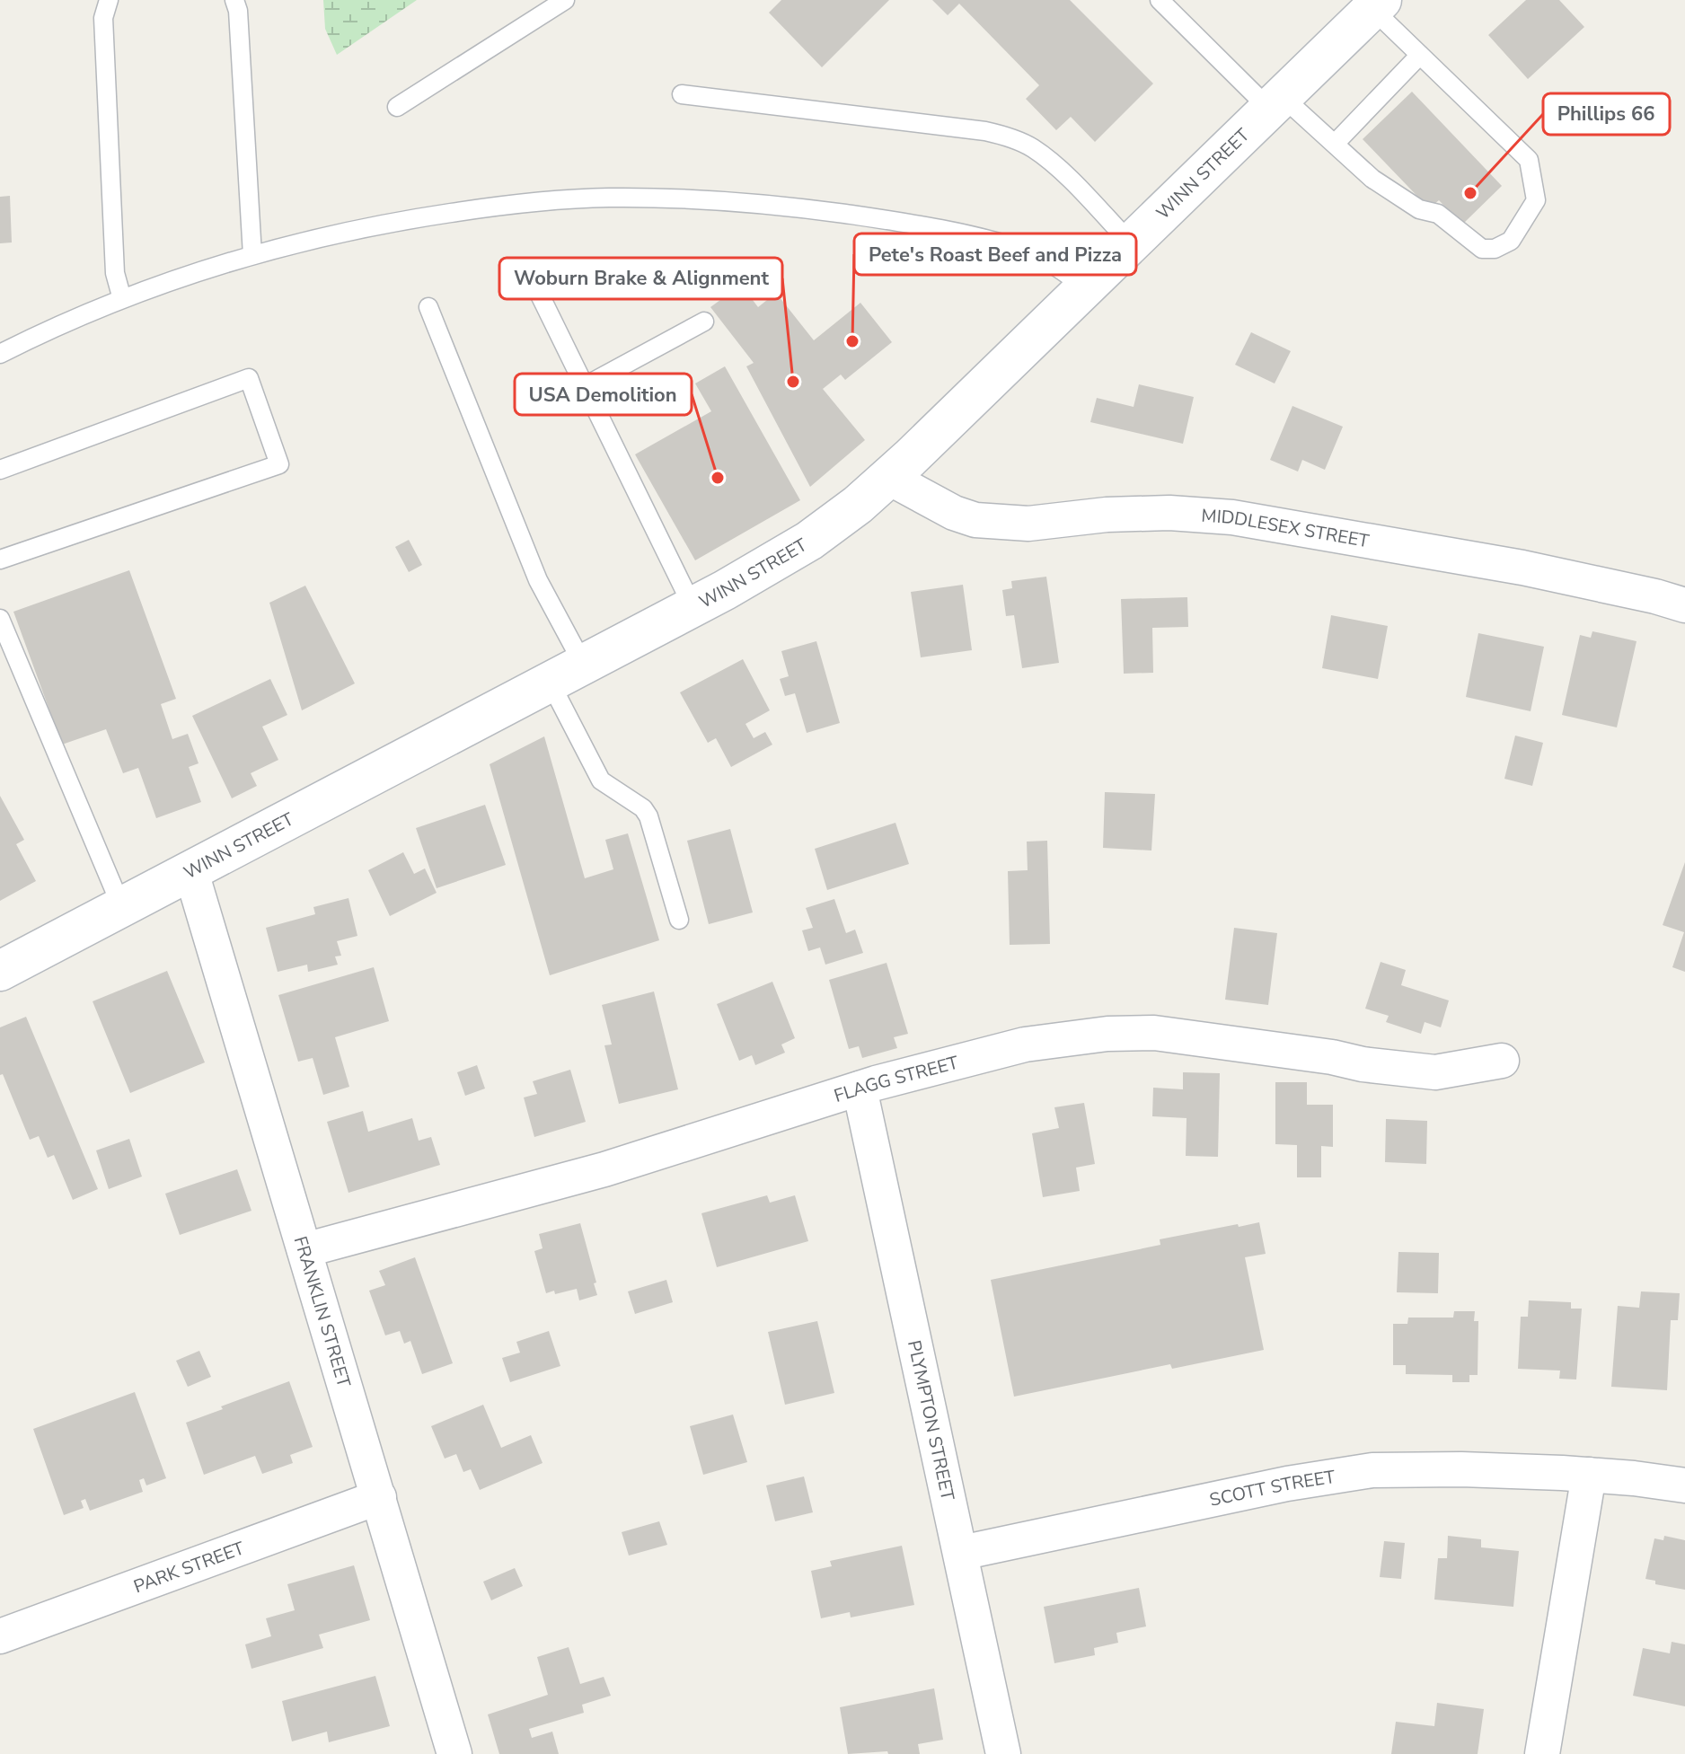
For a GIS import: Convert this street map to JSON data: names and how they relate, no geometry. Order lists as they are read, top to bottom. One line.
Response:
{"streets":{"main road":["WINN STREET"],"street":["MIDDLESEX STREET","FLAGG STREET","FRANKLIN STREET","PLYMPTON STREET","SCOTT STREET","PARK STREET"]},"crossings":[["WINN STREET","MIDDLESEX STREET"],["WINN STREET","FRANKLIN STREET"],["FLAGG STREET","FRANKLIN STREET"],["FLAGG STREET","PLYMPTON STREET"],["FRANKLIN STREET","PARK STREET"],["PLYMPTON STREET","SCOTT STREET"]],"places":["Phillips 66","Pete's Roast Beef and Pizza","Woburn Brake & Alignment","USA Demolition"]}
